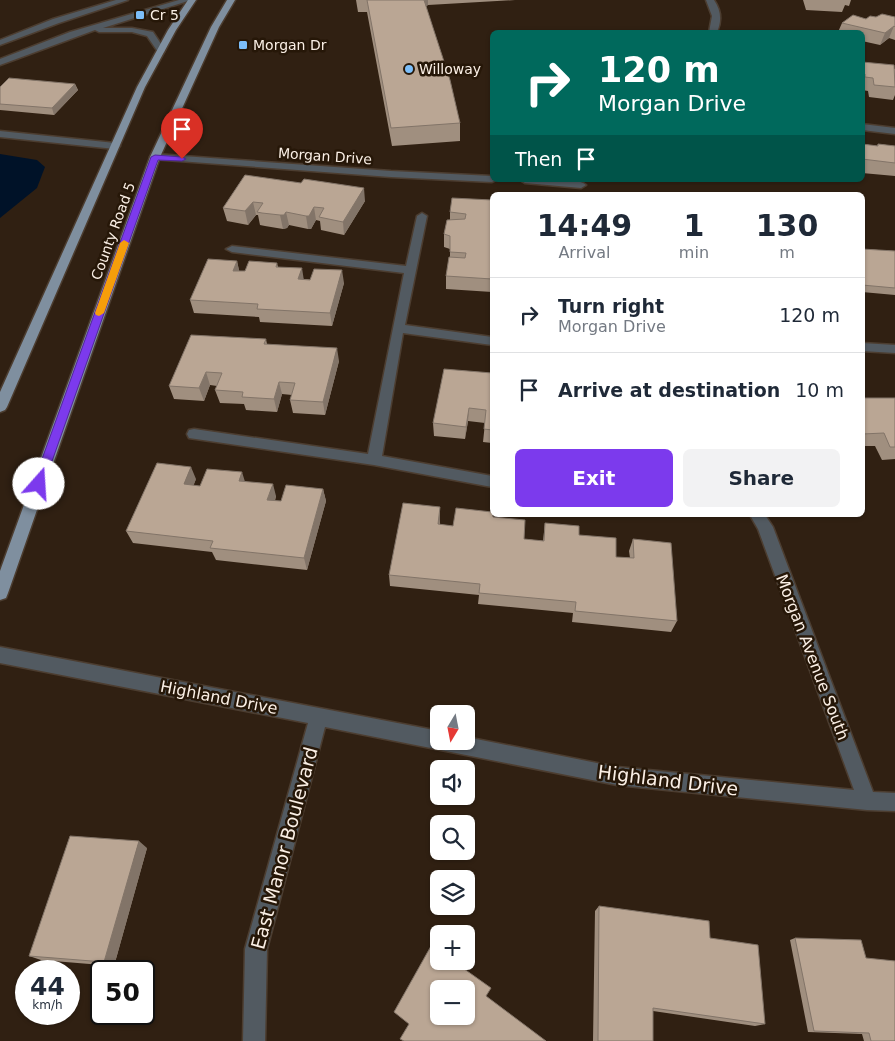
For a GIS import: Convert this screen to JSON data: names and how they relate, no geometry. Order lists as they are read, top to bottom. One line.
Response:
{"streets":{"main road":["County Road 5"],"street":["Morgan Drive","Morgan Avenue South","Highland Drive","East Manor Boulevard"]},"crossings":[["Morgan Drive","County Road 5"],["Morgan Avenue South","Highland Drive"],["Highland Drive","East Manor Boulevard"]],"places":{"transit":["Cr 5","Morgan Dr"],"other":["Willoway"]},"north":"bottom","page":{"turn":["120 m","Morgan Drive"],"then":"Then","eta":["14:49","Arrival","1","min","130","m"],"list":[{"name":"Turn right","note":"Morgan Drive","value":"120 m"},{"name":"Arrive at destination","value":"10 m"}],"buttons":["Exit","Share"],"map_buttons":["+","−"],"speed":"44 km/h","limit":"50"}}
